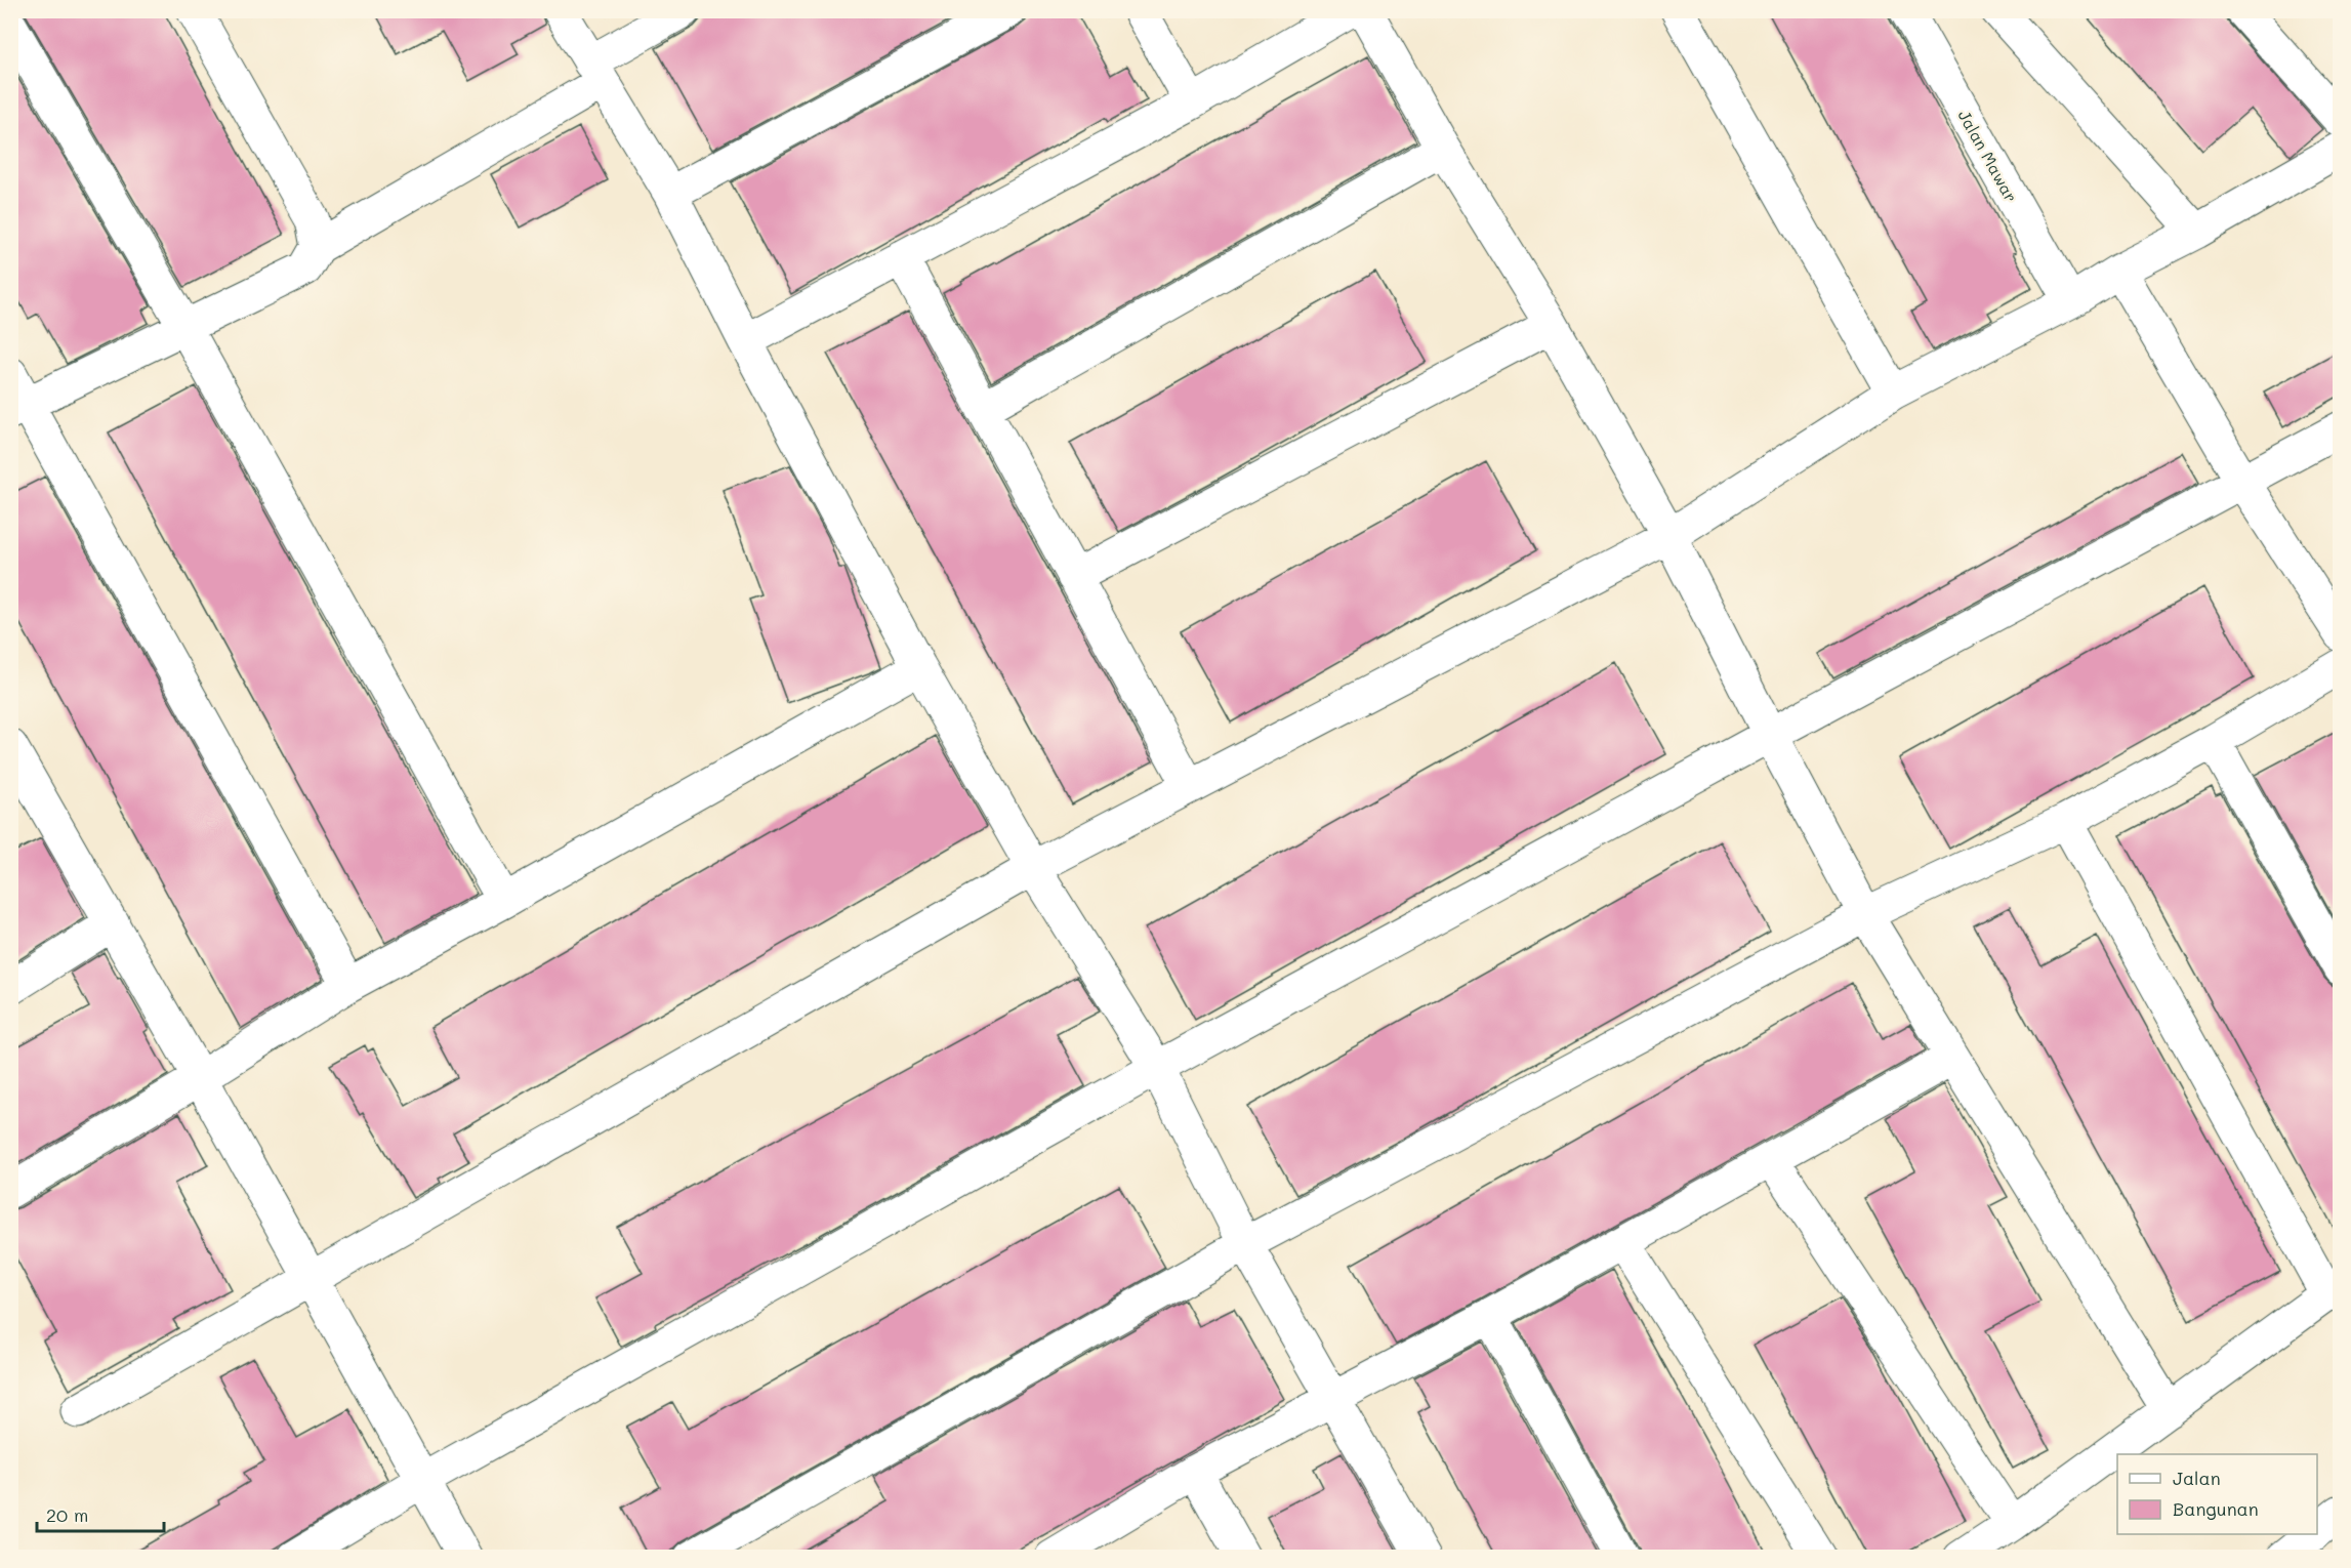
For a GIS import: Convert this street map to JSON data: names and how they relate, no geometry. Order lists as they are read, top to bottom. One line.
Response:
{"streets":{"street":["Jalan Mawar"]},"legend":["Jalan","Bangunan"],"scale_bar":"20 m"}
